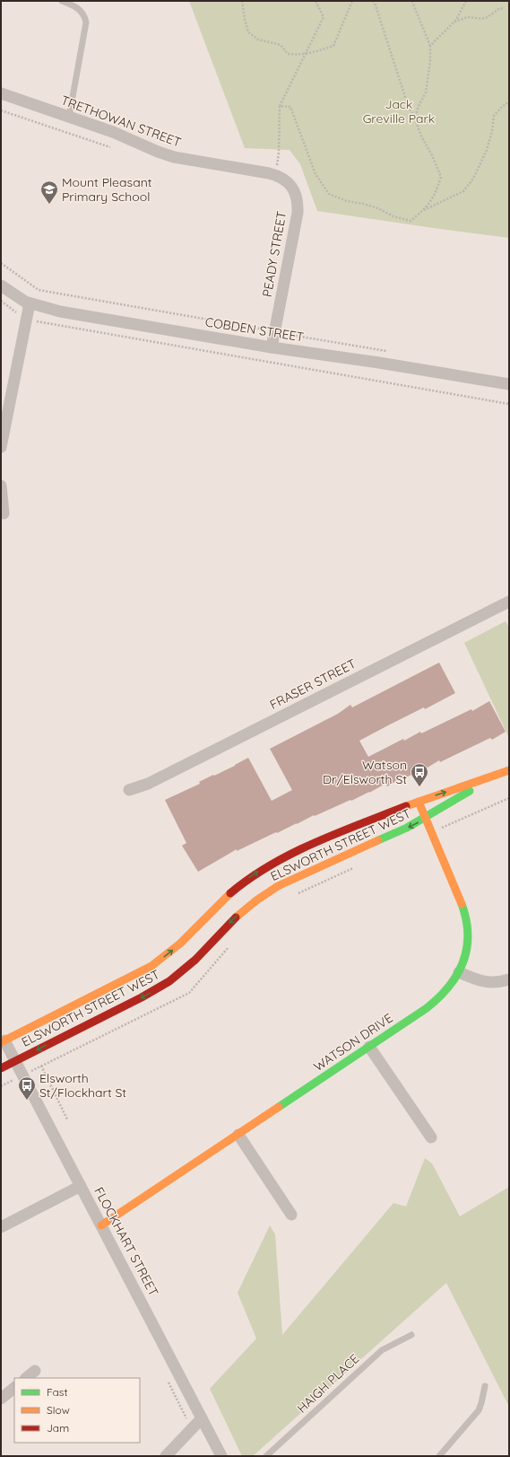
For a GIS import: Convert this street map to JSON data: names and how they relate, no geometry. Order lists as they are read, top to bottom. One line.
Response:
{"streets":{"street":["TRETHOWAN STREET","PEADY STREET","COBDEN STREET","FRASER STREET","ELSWORTH STREET WEST","WATSON DRIVE","FLOCKHART STREET"],"lane":["HAIGH PLACE"]},"crossings":[["TRETHOWAN STREET","PEADY STREET"],["PEADY STREET","COBDEN STREET"],["ELSWORTH STREET WEST","WATSON DRIVE"],["ELSWORTH STREET WEST","FLOCKHART STREET"],["WATSON DRIVE","FLOCKHART STREET"]],"parks":["Jack Greville Park"],"places":{"school or university":["Mount Pleasant Primary School"],"bus stop":["Watson Dr/Elsworth St","Elsworth St/Flockhart St"]},"legend":["Fast","Slow","Jam"]}
